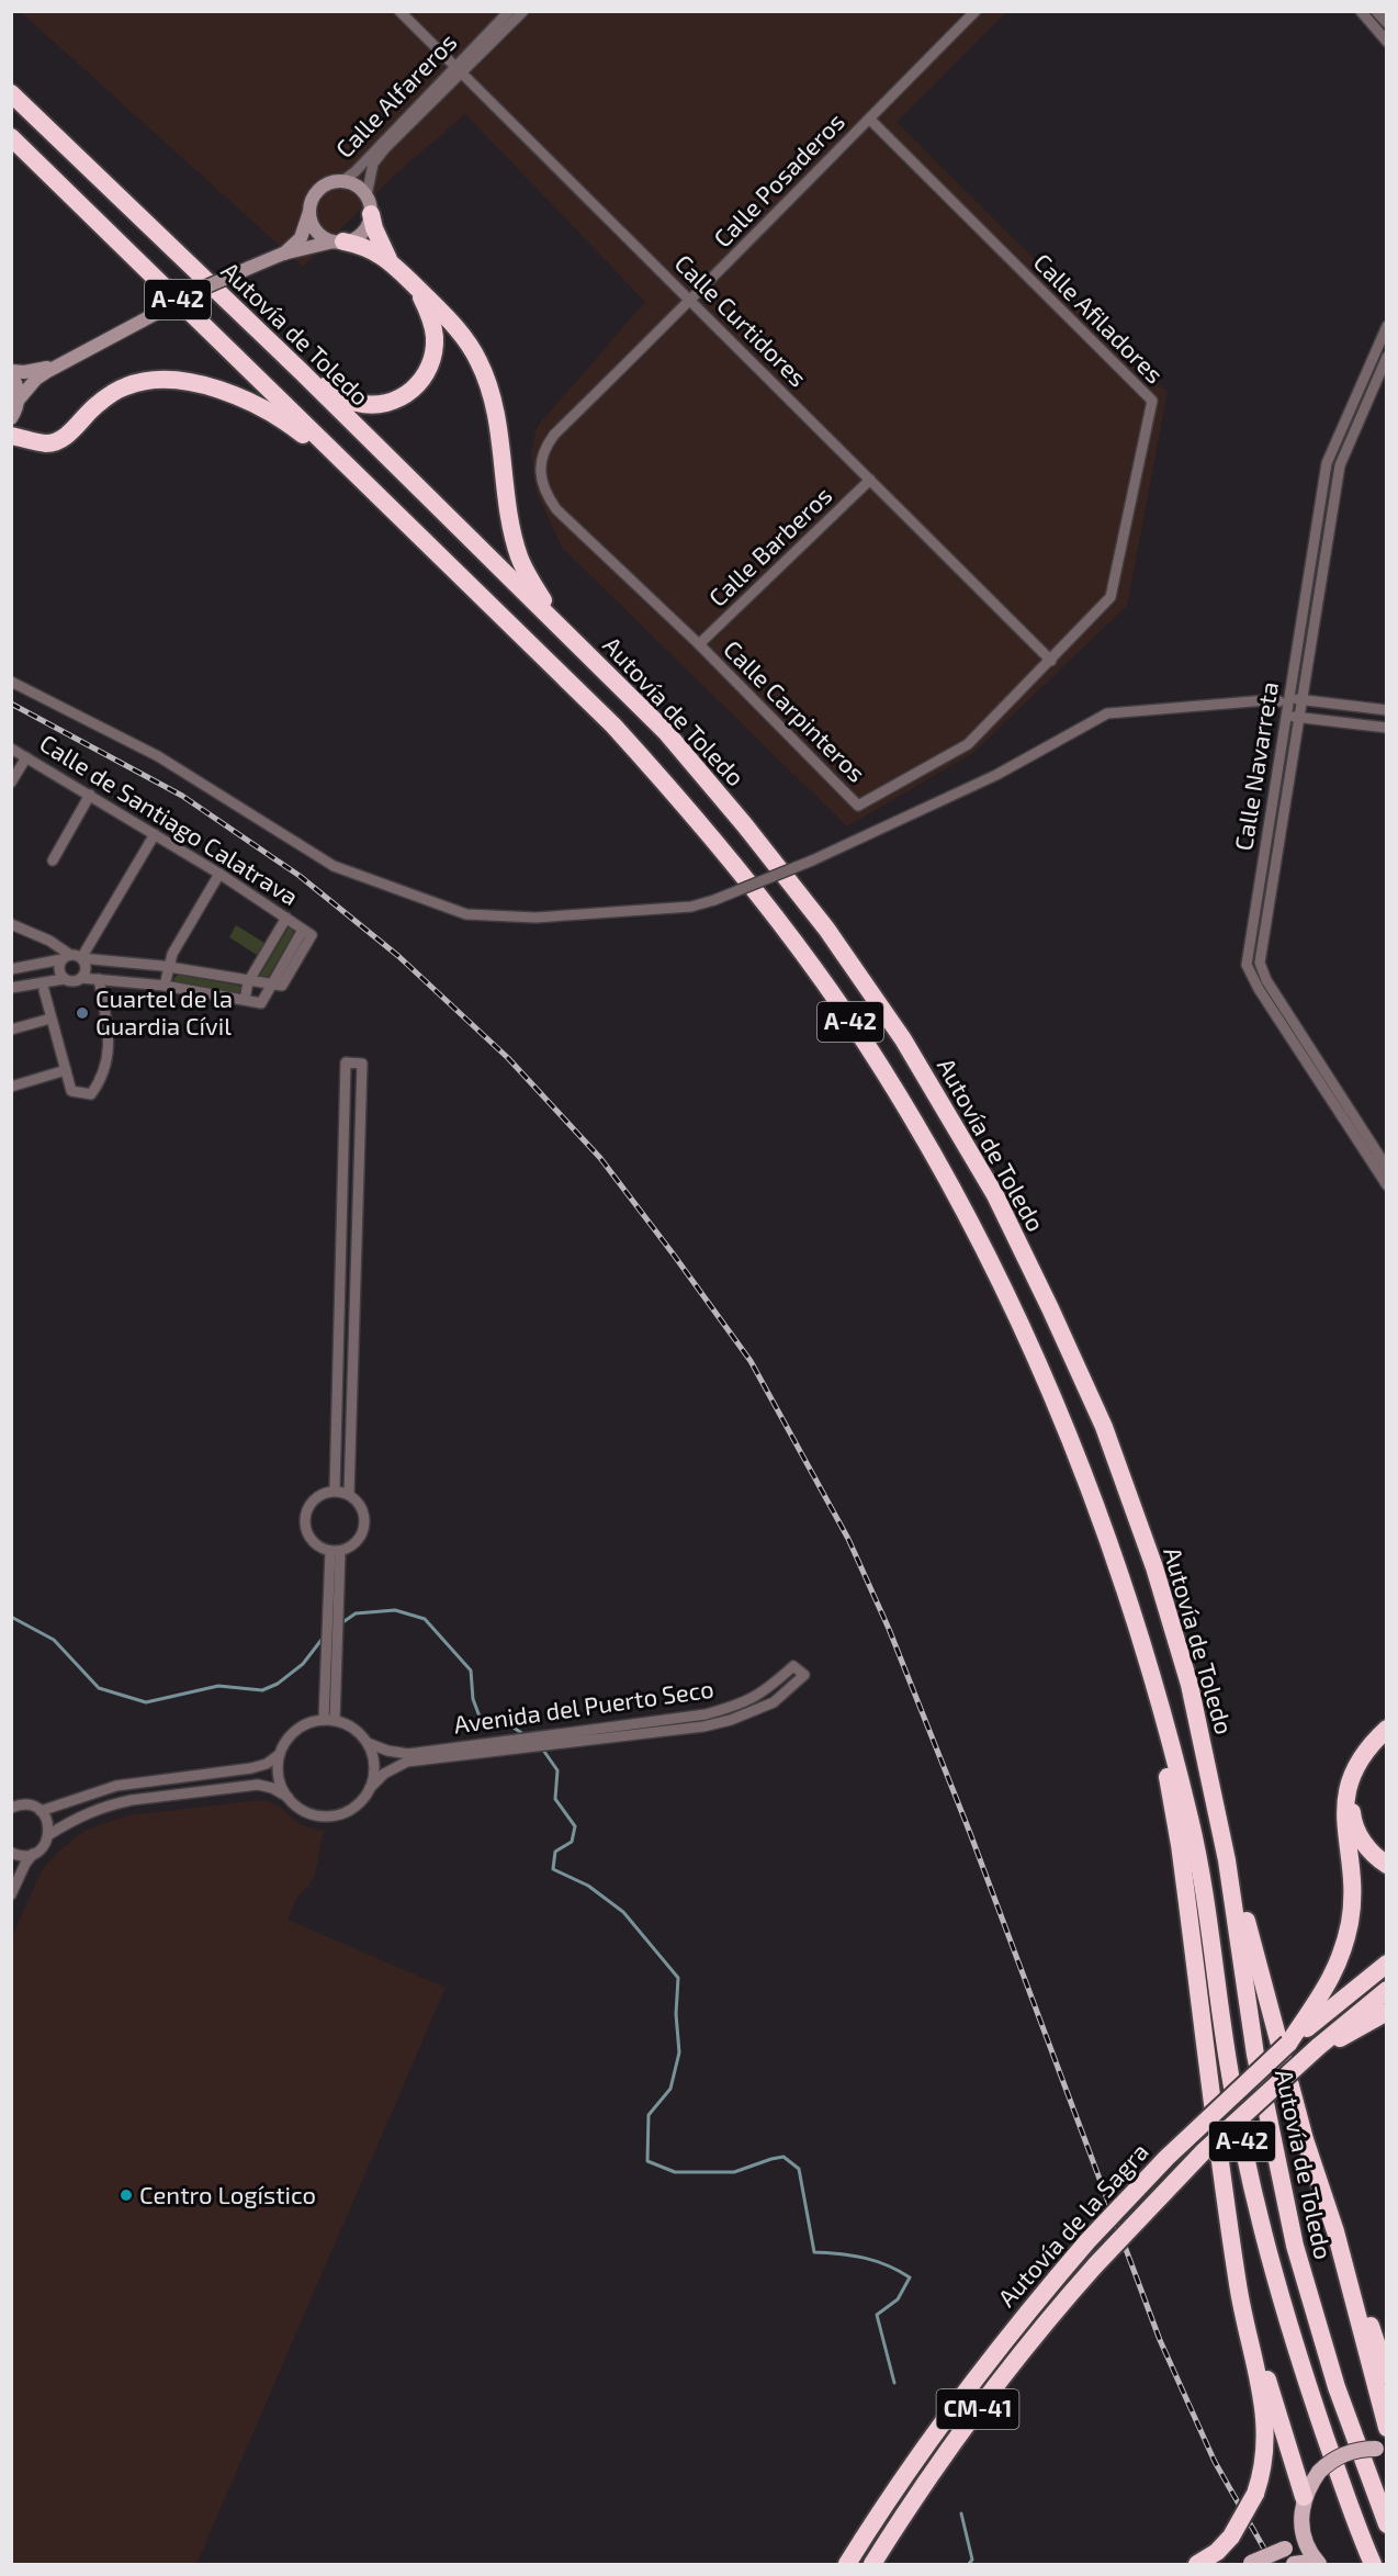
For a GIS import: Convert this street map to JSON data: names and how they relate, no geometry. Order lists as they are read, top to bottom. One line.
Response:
{"streets":{"highway":["A-42","Autovía de Toledo","Autovía de la Sagra","CM-41"],"street":["Calle Alfareros","Calle Posaderos","Calle Afiladores","Calle Curtidores","Calle Barberos","Calle Carpinteros","Calle Navarreta","Calle de Santiago Calatrava","Avenida del Puerto Seco"]},"crossings":[["Calle Alfareros","Calle Curtidores"],["Calle Posaderos","Calle Afiladores"],["Calle Posaderos","Calle Curtidores"],["Calle Posaderos","Calle Carpinteros"],["Calle Afiladores","Calle Curtidores"],["Calle Afiladores","Calle Carpinteros"],["Calle Curtidores","Calle Barberos"],["Calle Curtidores","Calle Carpinteros"],["Calle Barberos","Calle Carpinteros"]],"places":["Cuartel de la Guardia Cívil","Centro Logístico"]}
